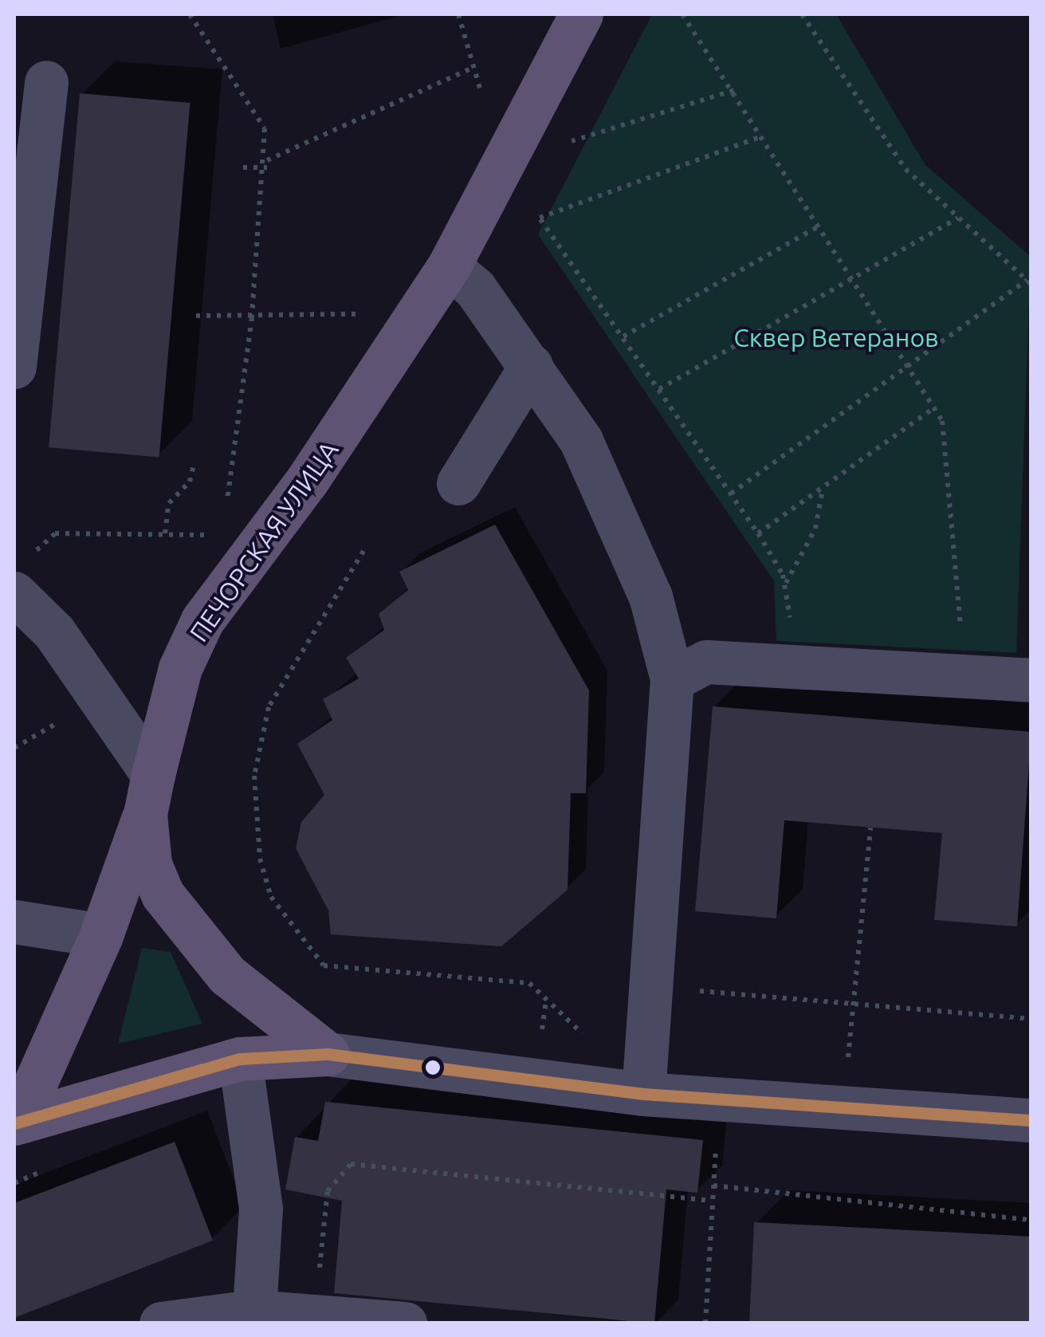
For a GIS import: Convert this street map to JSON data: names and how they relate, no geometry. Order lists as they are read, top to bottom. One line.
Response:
{"streets":{"main road":["ПЕЧОРСКАЯ УЛИЦА"]},"parks":["Сквер Ветеранов"]}
